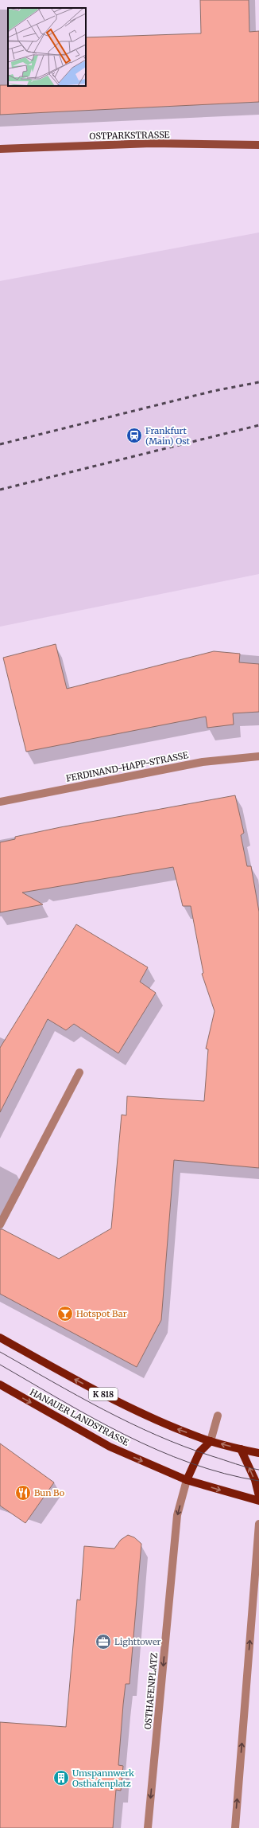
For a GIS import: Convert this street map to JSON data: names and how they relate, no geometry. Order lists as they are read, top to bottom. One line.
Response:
{"streets":{"main road":["K 818","HANAUER LANDSTRASSE"],"street":["OSTPARKSTRASSE","FERDINAND-HAPP-STRASSE","OSTHAFENPLATZ"]},"crossings":[["HANAUER LANDSTRASSE","OSTHAFENPLATZ"]],"one_way":["OSTHAFENPLATZ"],"places":{"station":["Frankfurt (Main) Ost"],"bar":["Hotspot Bar"],"restaurant":["Bun Bo"],"office":["Lighttower"],"building":["Umspannwerk Osthafenplatz"]}}
